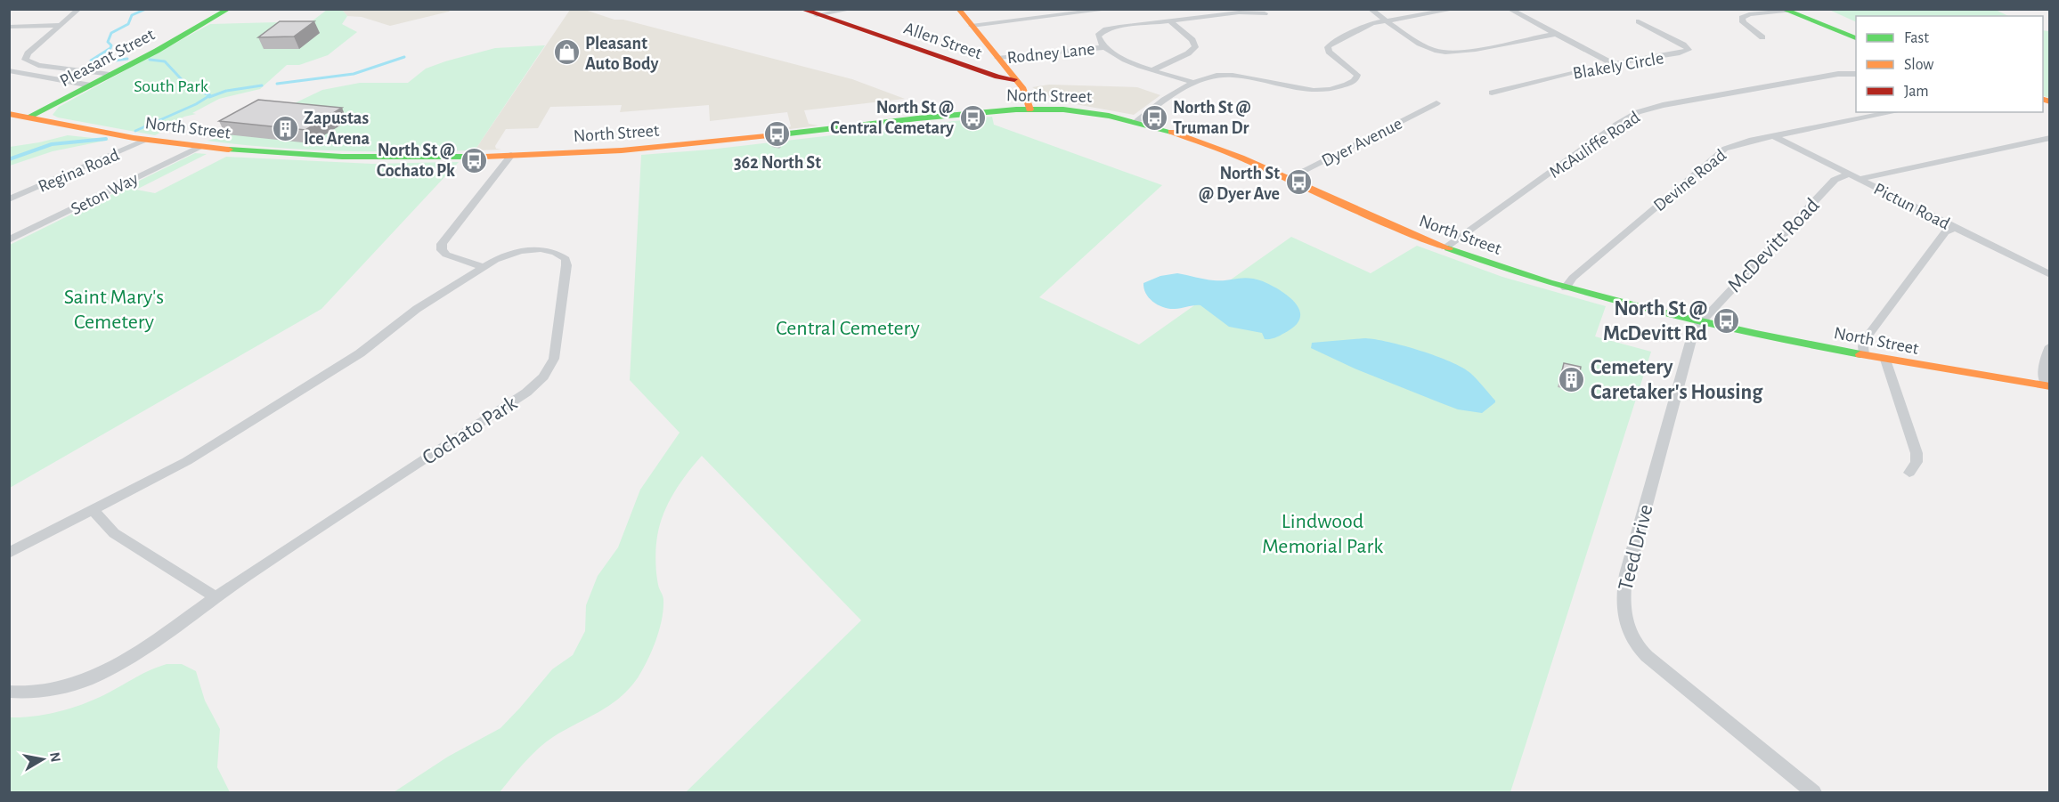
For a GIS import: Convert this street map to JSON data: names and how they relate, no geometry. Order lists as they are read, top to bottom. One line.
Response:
{"streets":{"main road":["Allen Street","Pleasant Street","North Street"],"street":["Rodney Lane","Blakely Circle","Dyer Avenue","McAuliffe Road","Regina Road","Devine Road","Seton Way","Pictun Road","McDevitt Road","Cochato Park","Teed Drive"]},"crossings":[["Allen Street","North Street"],["Pleasant Street","North Street"],["North Street","Dyer Avenue"],["North Street","McAuliffe Road"],["North Street","Regina Road"],["North Street","Devine Road"],["North Street","Seton Way"],["North Street","McDevitt Road"],["North Street","Teed Drive"],["Devine Road","Pictun Road"],["Pictun Road","McDevitt Road"],["McDevitt Road","Teed Drive"]],"parks":["South Park","Saint Mary's Cemetery","Central Cemetery","Lindwood Memorial Park"],"places":{"shop":["Pleasant Auto Body"],"bus stop":["North St @ Central Cemetary","North St @ Truman Dr","362 North St","North St @ Cochato Pk","North St @ Dyer Ave","North St @ McDevitt Rd"],"building":["Zapustas Ice Arena","Cemetery Caretaker's Housing"]},"legend":["Fast","Slow","Jam"],"north":"right"}
